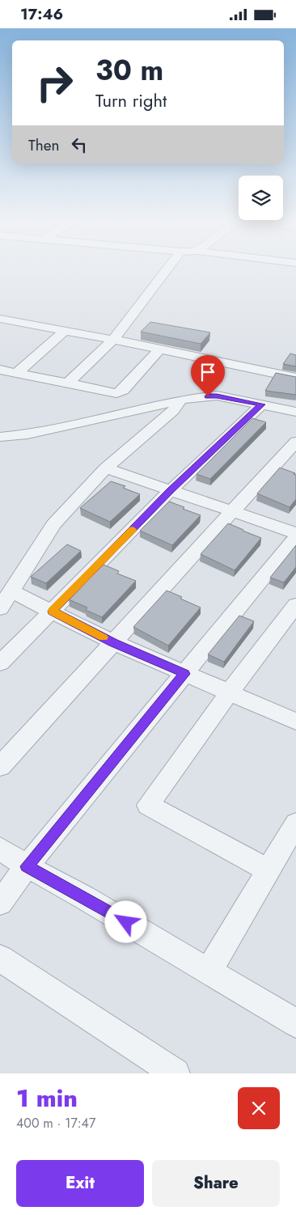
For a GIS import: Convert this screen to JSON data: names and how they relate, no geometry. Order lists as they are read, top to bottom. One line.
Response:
{"page":{"status":"17:46","turn":["30 m","Turn right"],"then":"Then","heading":["1 min","400 m · 17:47"],"buttons":["Exit","Share"]}}
